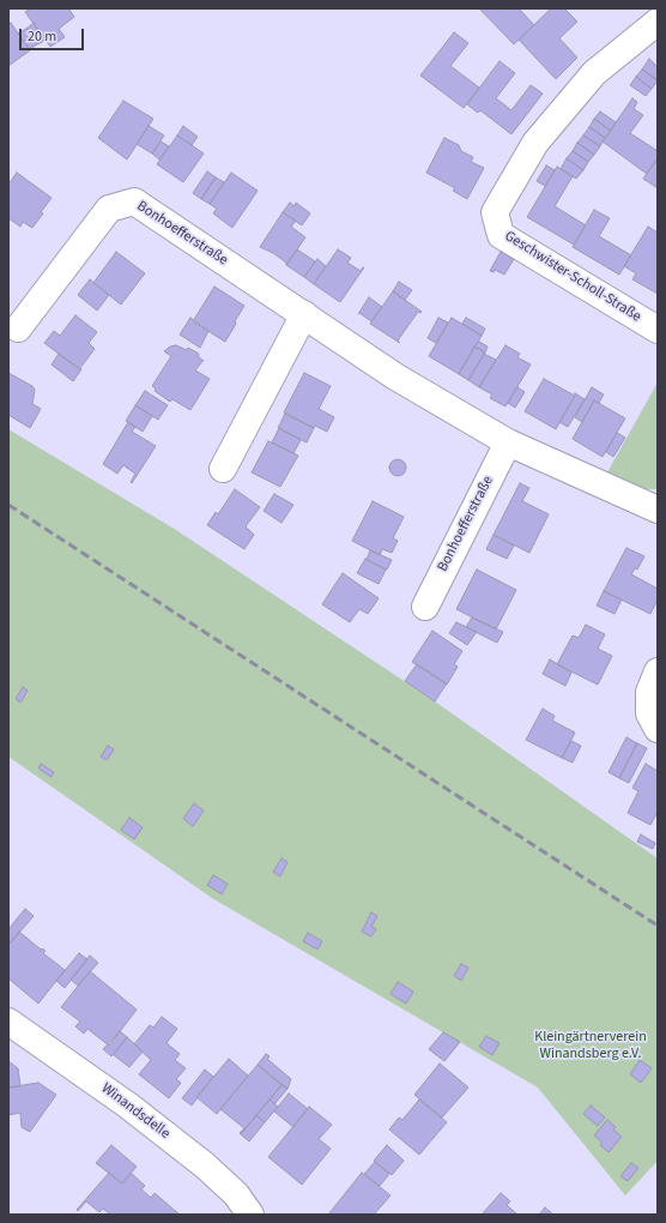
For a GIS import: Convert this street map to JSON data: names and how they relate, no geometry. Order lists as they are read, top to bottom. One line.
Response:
{"streets":{"street":["Bonhoefferstraße","Geschwister-Scholl-Straße","Winandsdelle"]},"parks":["Kleingärtnerverein Winandsberg e.V."],"scale_bar":"20 m"}
